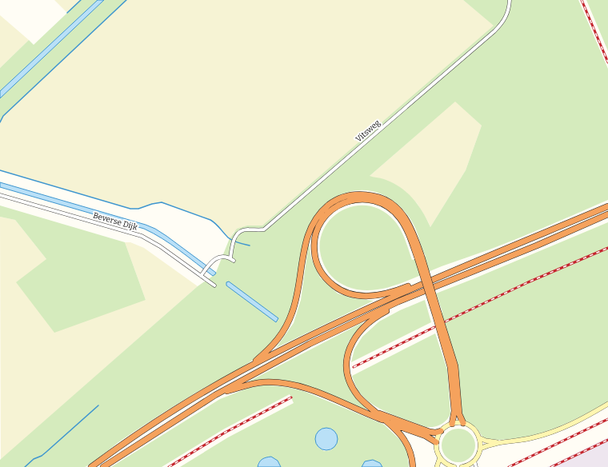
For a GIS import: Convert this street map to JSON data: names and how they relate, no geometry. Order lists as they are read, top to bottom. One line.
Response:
{"streets":{"street":["Vitsweg","Beverse Dijk"]},"crossings":[["Vitsweg","Beverse Dijk"]]}
